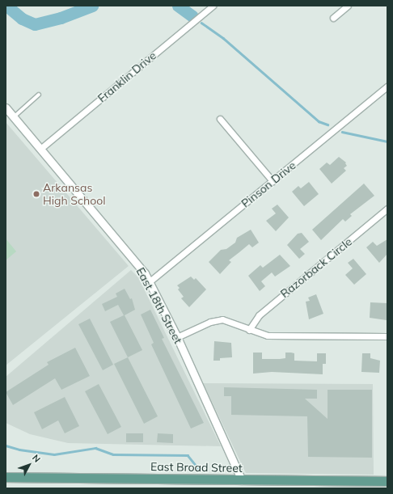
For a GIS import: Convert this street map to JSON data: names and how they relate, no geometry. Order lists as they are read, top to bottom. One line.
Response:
{"streets":{"main road":["East Broad Street"],"street":["Franklin Drive","Pinson Drive","Razorback Circle","East 18th Street"]},"crossings":[["Franklin Drive","East 18th Street"],["Pinson Drive","East 18th Street"],["East 18th Street","East Broad Street"]],"places":["Arkansas High School"],"north":"top right"}
